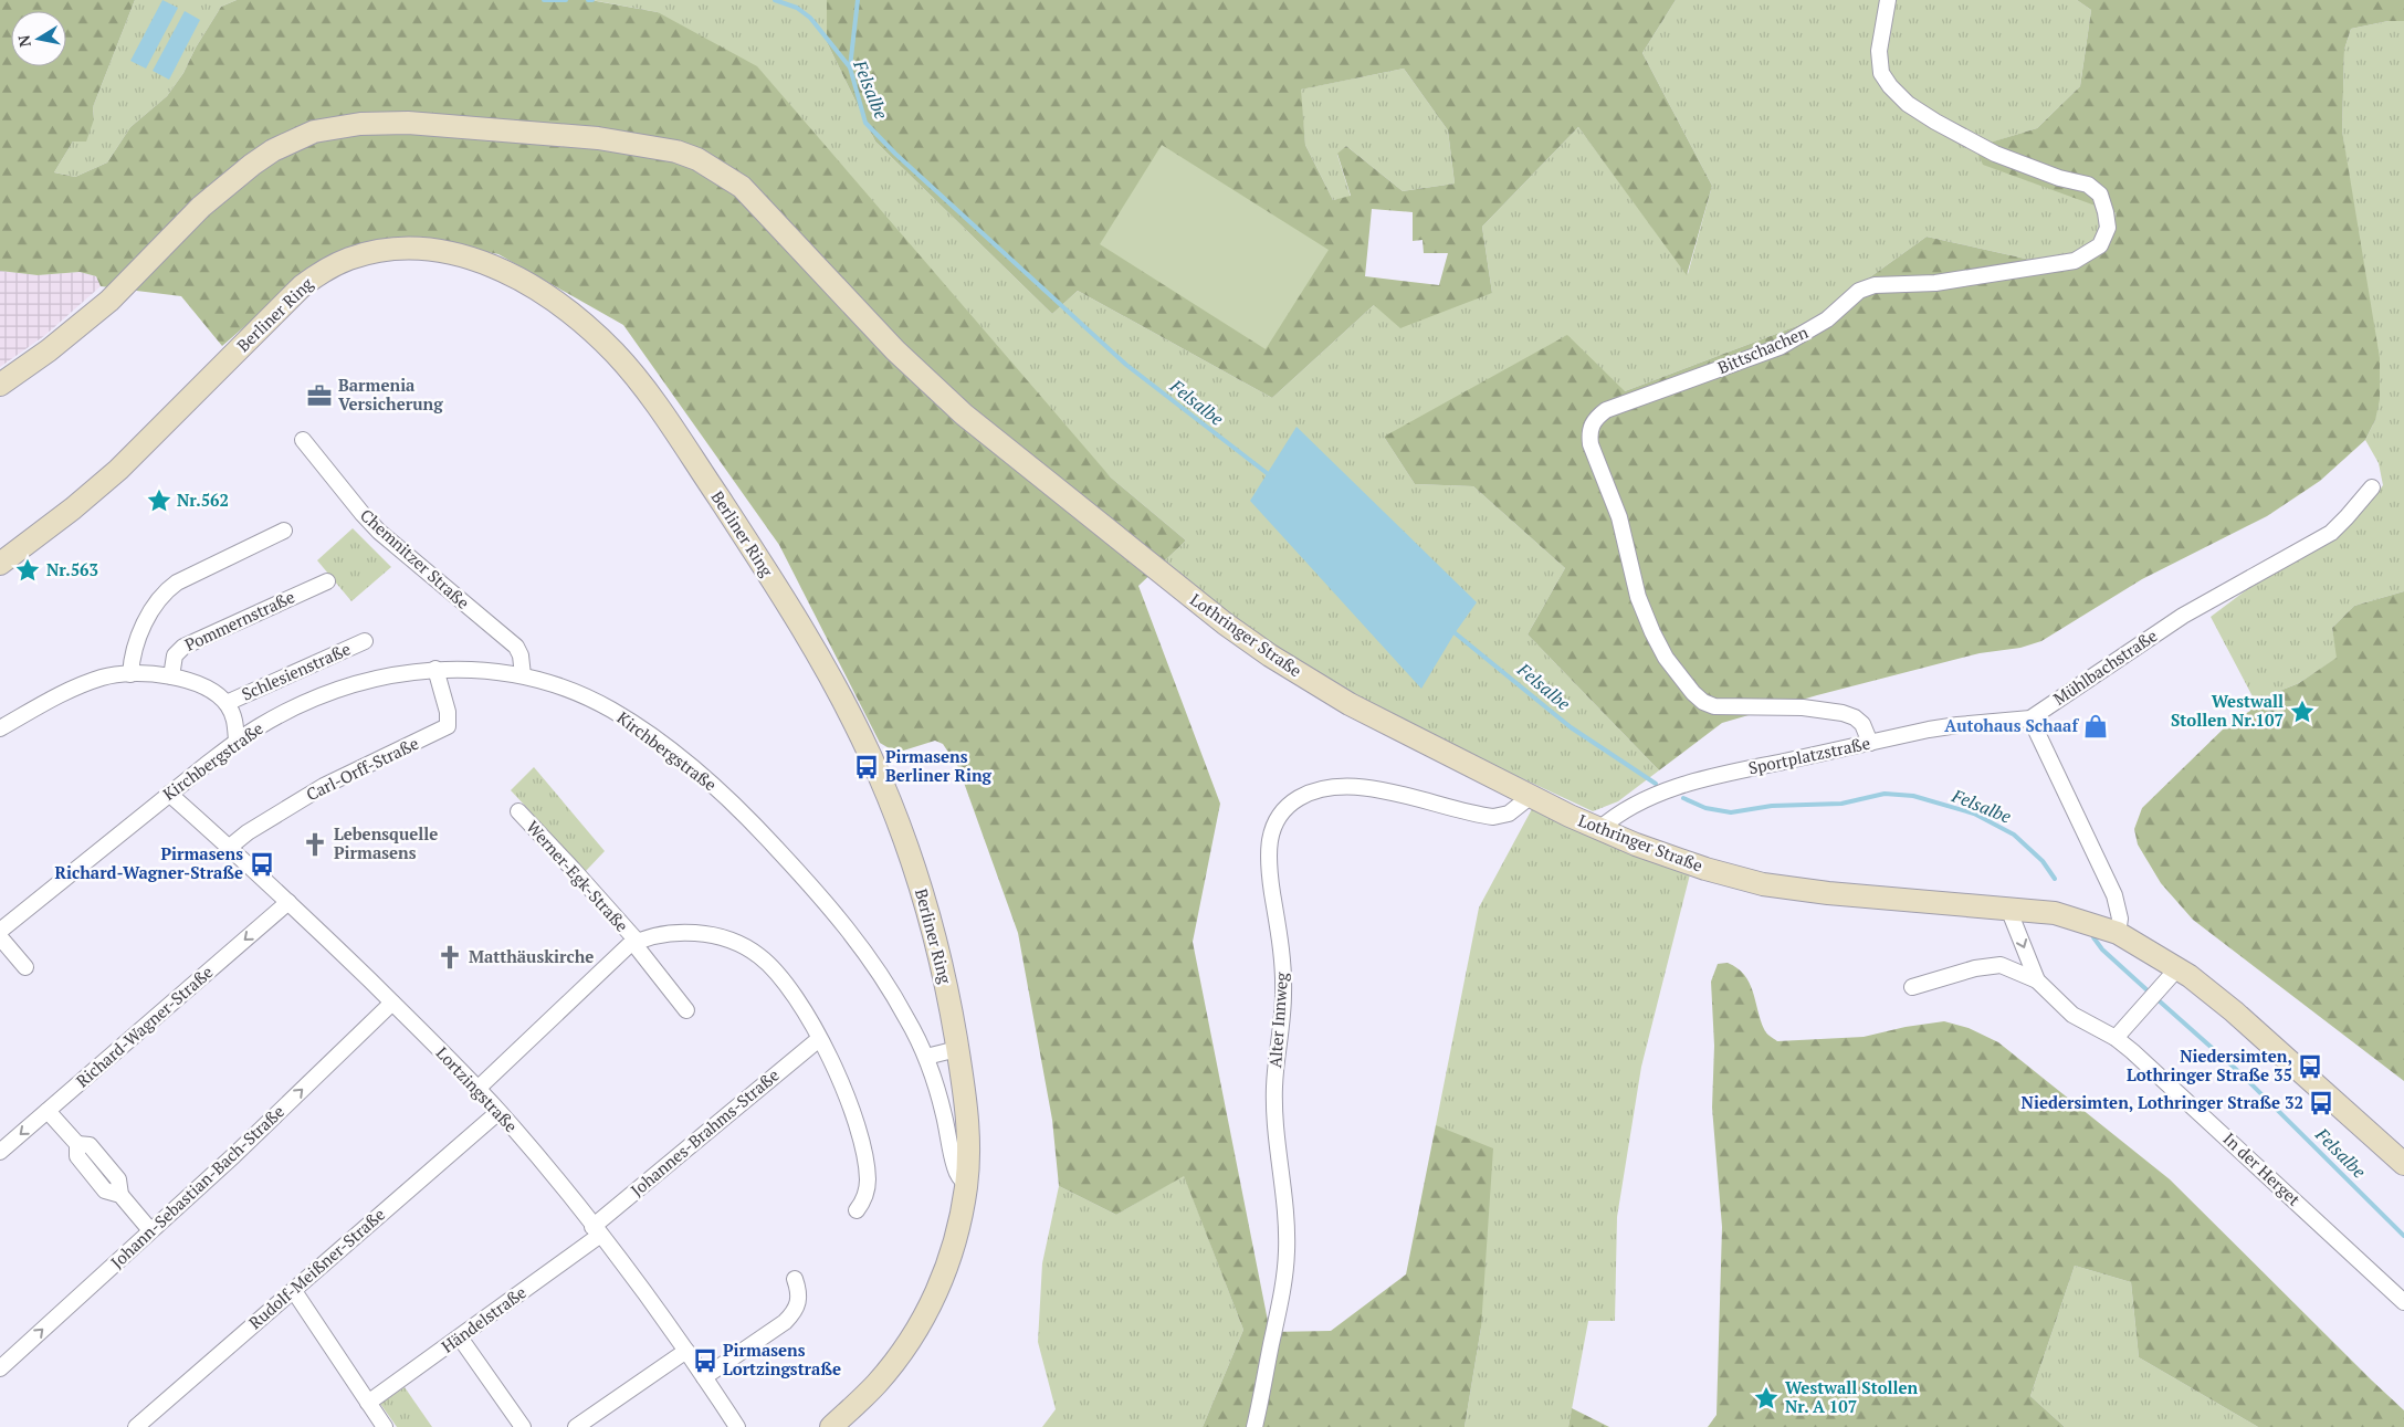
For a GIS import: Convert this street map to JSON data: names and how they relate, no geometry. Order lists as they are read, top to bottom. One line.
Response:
{"streets":{"main road":["Berliner Ring","Lothringer Straße"],"street":["Bittschachen","Chemnitzer Straße","Pommernstraße","Mühlbachstraße","Schlesienstraße","Kirchbergstraße","Sportplatzstraße","Carl-Orff-Straße","Werner-Egk-Straße","Alter Innweg","Richard-Wagner-Straße","Lortzingstraße","Johannes-Brahms-Straße","In der Herget","Johann-Sebastian-Bach-Straße","Rudolf-Meißner-Straße","Händelstraße"]},"crossings":[["Berliner Ring","Kirchbergstraße"],["Bittschachen","Sportplatzstraße"],["Chemnitzer Straße","Kirchbergstraße"],["Lothringer Straße","Sportplatzstraße"],["Lothringer Straße","Alter Innweg"],["Lothringer Straße","In der Herget"],["Mühlbachstraße","Sportplatzstraße"],["Kirchbergstraße","Carl-Orff-Straße"],["Kirchbergstraße","Lortzingstraße"],["Carl-Orff-Straße","Lortzingstraße"],["Richard-Wagner-Straße","Lortzingstraße"],["Lortzingstraße","Johannes-Brahms-Straße"],["Lortzingstraße","Johann-Sebastian-Bach-Straße"],["Lortzingstraße","Rudolf-Meißner-Straße"],["Lortzingstraße","Händelstraße"],["Johannes-Brahms-Straße","Händelstraße"]],"one_way":["Richard-Wagner-Straße","Johann-Sebastian-Bach-Straße"],"water":["Felsalbe"],"places":{"office":["Barmenia Versicherung"],"place":["Nr.562","Nr.563","Westwall Stollen Nr.107","Westwall Stollen Nr. A 107"],"shop":["Autohaus Schaaf"],"bus stop":["Pirmasens Berliner Ring","Pirmasens Richard-Wagner-Straße","Niedersimten, Lothringer Straße 35","Niedersimten, Lothringer Straße 32","Pirmasens Lortzingstraße"],"church":["Lebensquelle Pirmasens","Matthäuskirche"]},"north":"left"}
